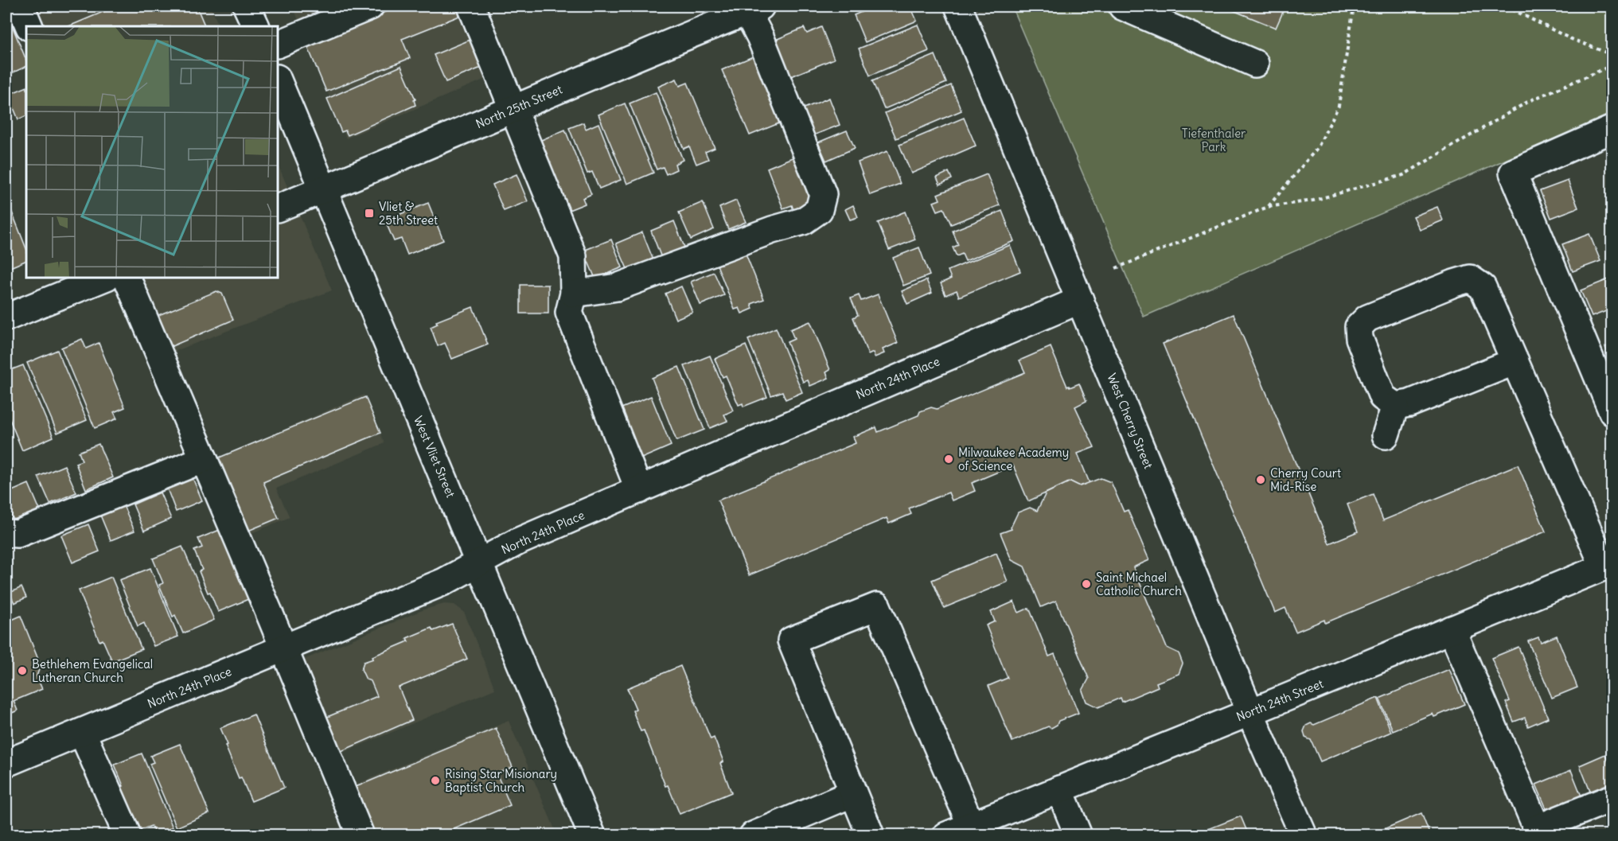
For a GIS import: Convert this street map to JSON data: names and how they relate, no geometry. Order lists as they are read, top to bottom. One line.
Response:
{"streets":{"street":["North 25th Street","North 24th Place","West Cherry Street","West Vliet Street","North 24th Street"]},"crossings":[["North 25th Street","West Vliet Street"],["North 24th Place","West Cherry Street"],["North 24th Place","West Vliet Street"],["West Cherry Street","North 24th Street"]],"parks":["Tiefenthaler Park"],"places":{"transit":["Vliet & 25th Street"],"other":["Milwaukee Academy of Science","Cherry Court Mid-Rise","Saint Michael Catholic Church","Bethlehem Evangelical Lutheran Church","Rising Star Misionary Baptist Church"]}}
